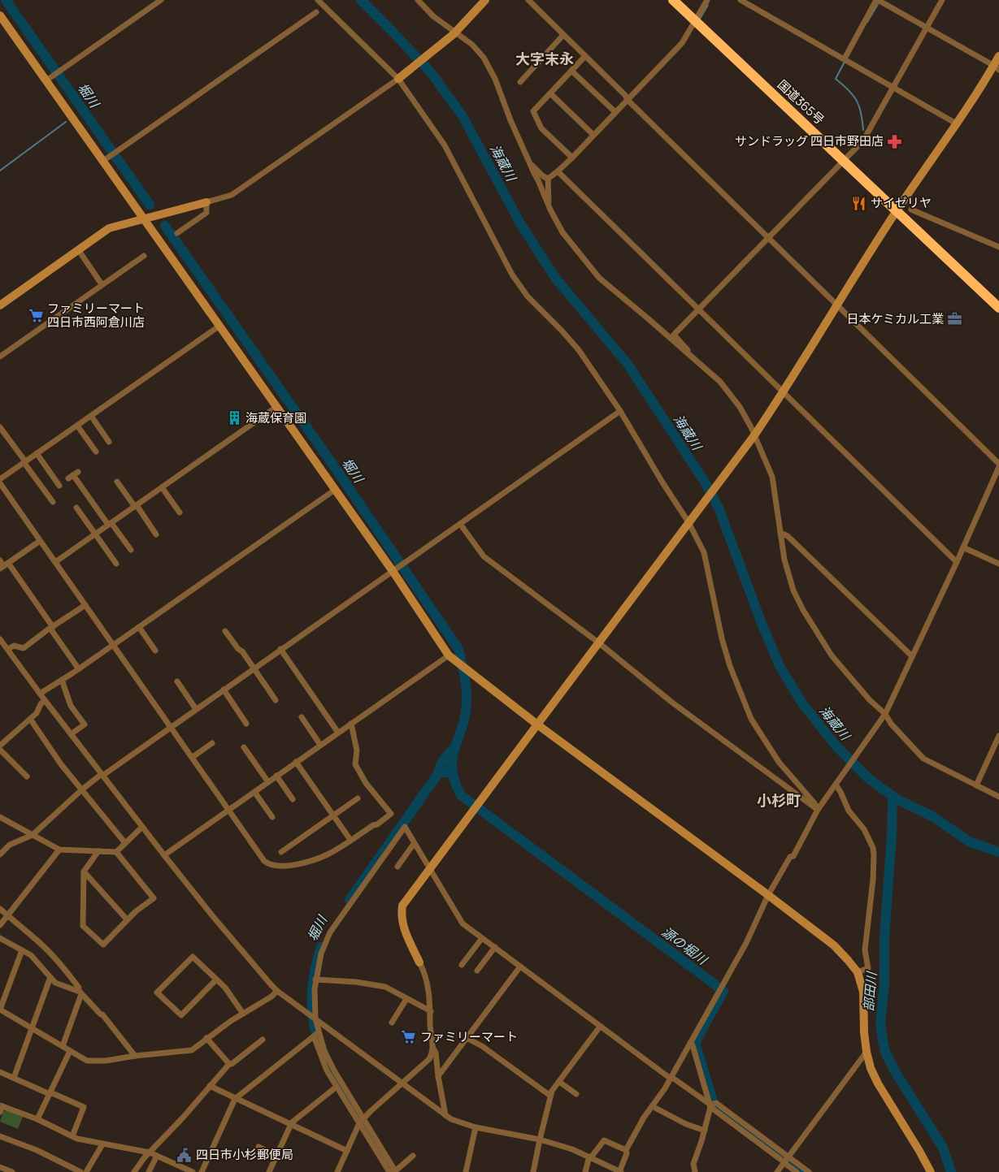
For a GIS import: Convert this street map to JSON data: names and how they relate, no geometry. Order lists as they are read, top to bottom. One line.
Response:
{"streets":{"highway":["国道365号"]},"districts":["大字末永","小杉町"],"water":["堀川","海蔵川","源の堀川","部田川"],"places":{"pharmacy":["サンドラッグ 四日市野田店"],"restaurant":["サイゼリヤ"],"supermarket":["ファミリーマート 四日市西阿倉川店","ファミリーマート"],"office":["日本ケミカル工業"],"building":["海蔵保育園"],"public building":["四日市小杉郵便局"]}}
